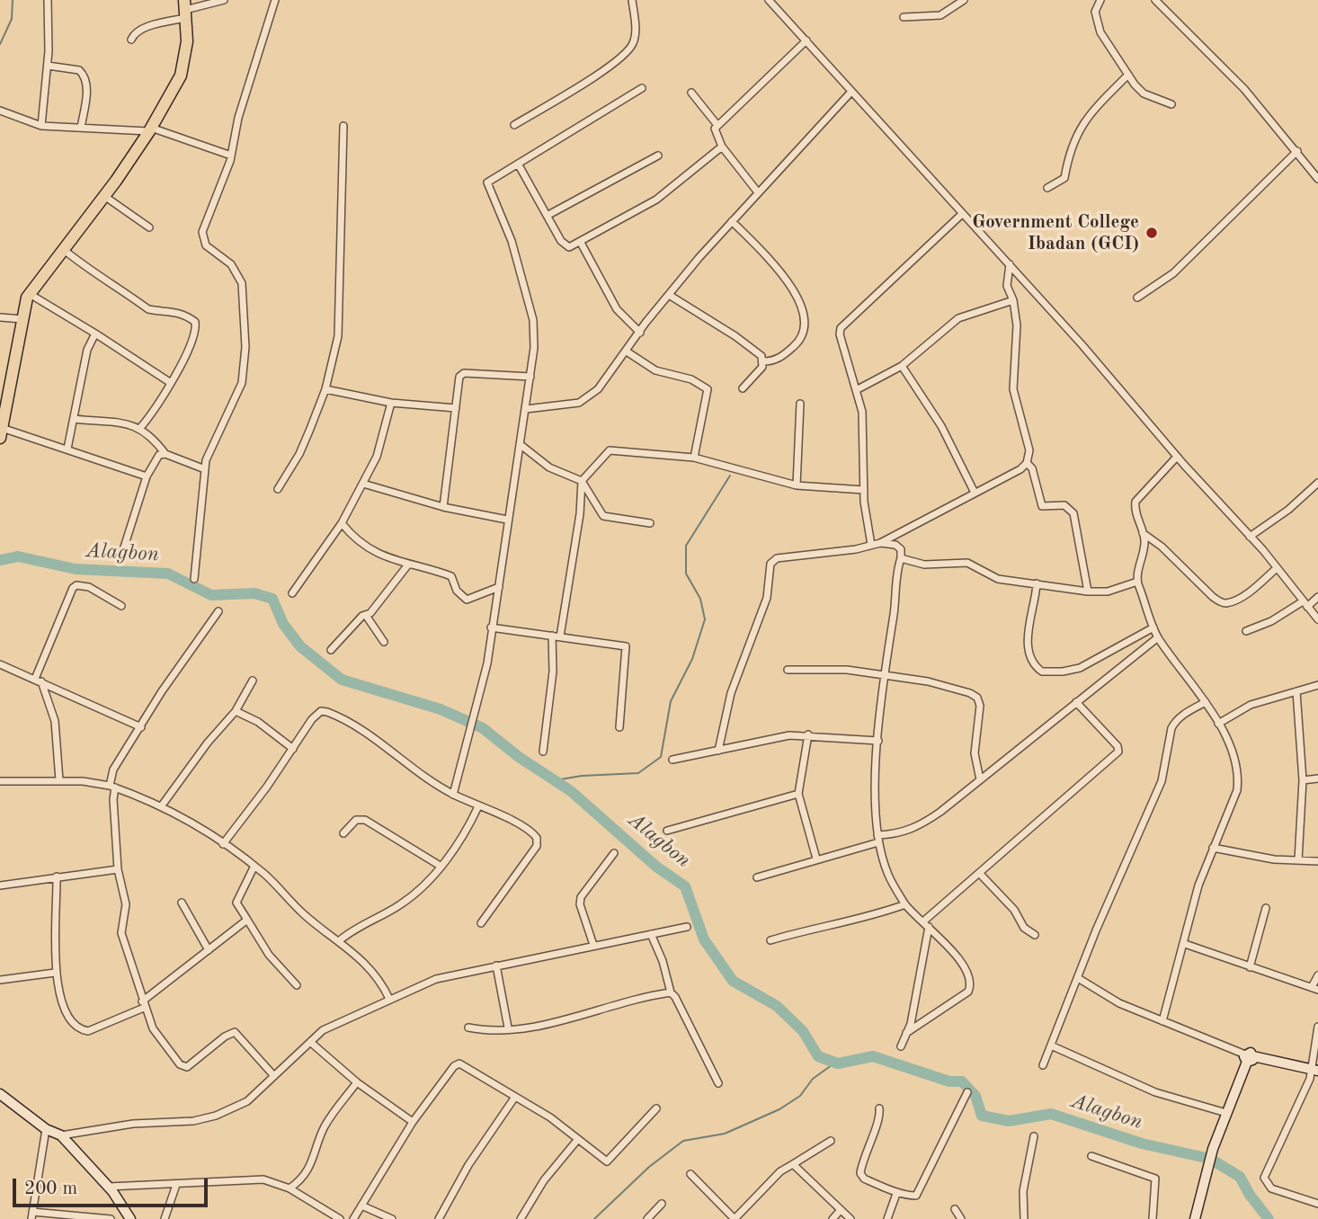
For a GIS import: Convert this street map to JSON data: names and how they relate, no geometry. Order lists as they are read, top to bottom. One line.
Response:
{"water":["Alagbon"],"places":["Government College Ibadan (GCI)"],"scale_bar":"200 m"}
